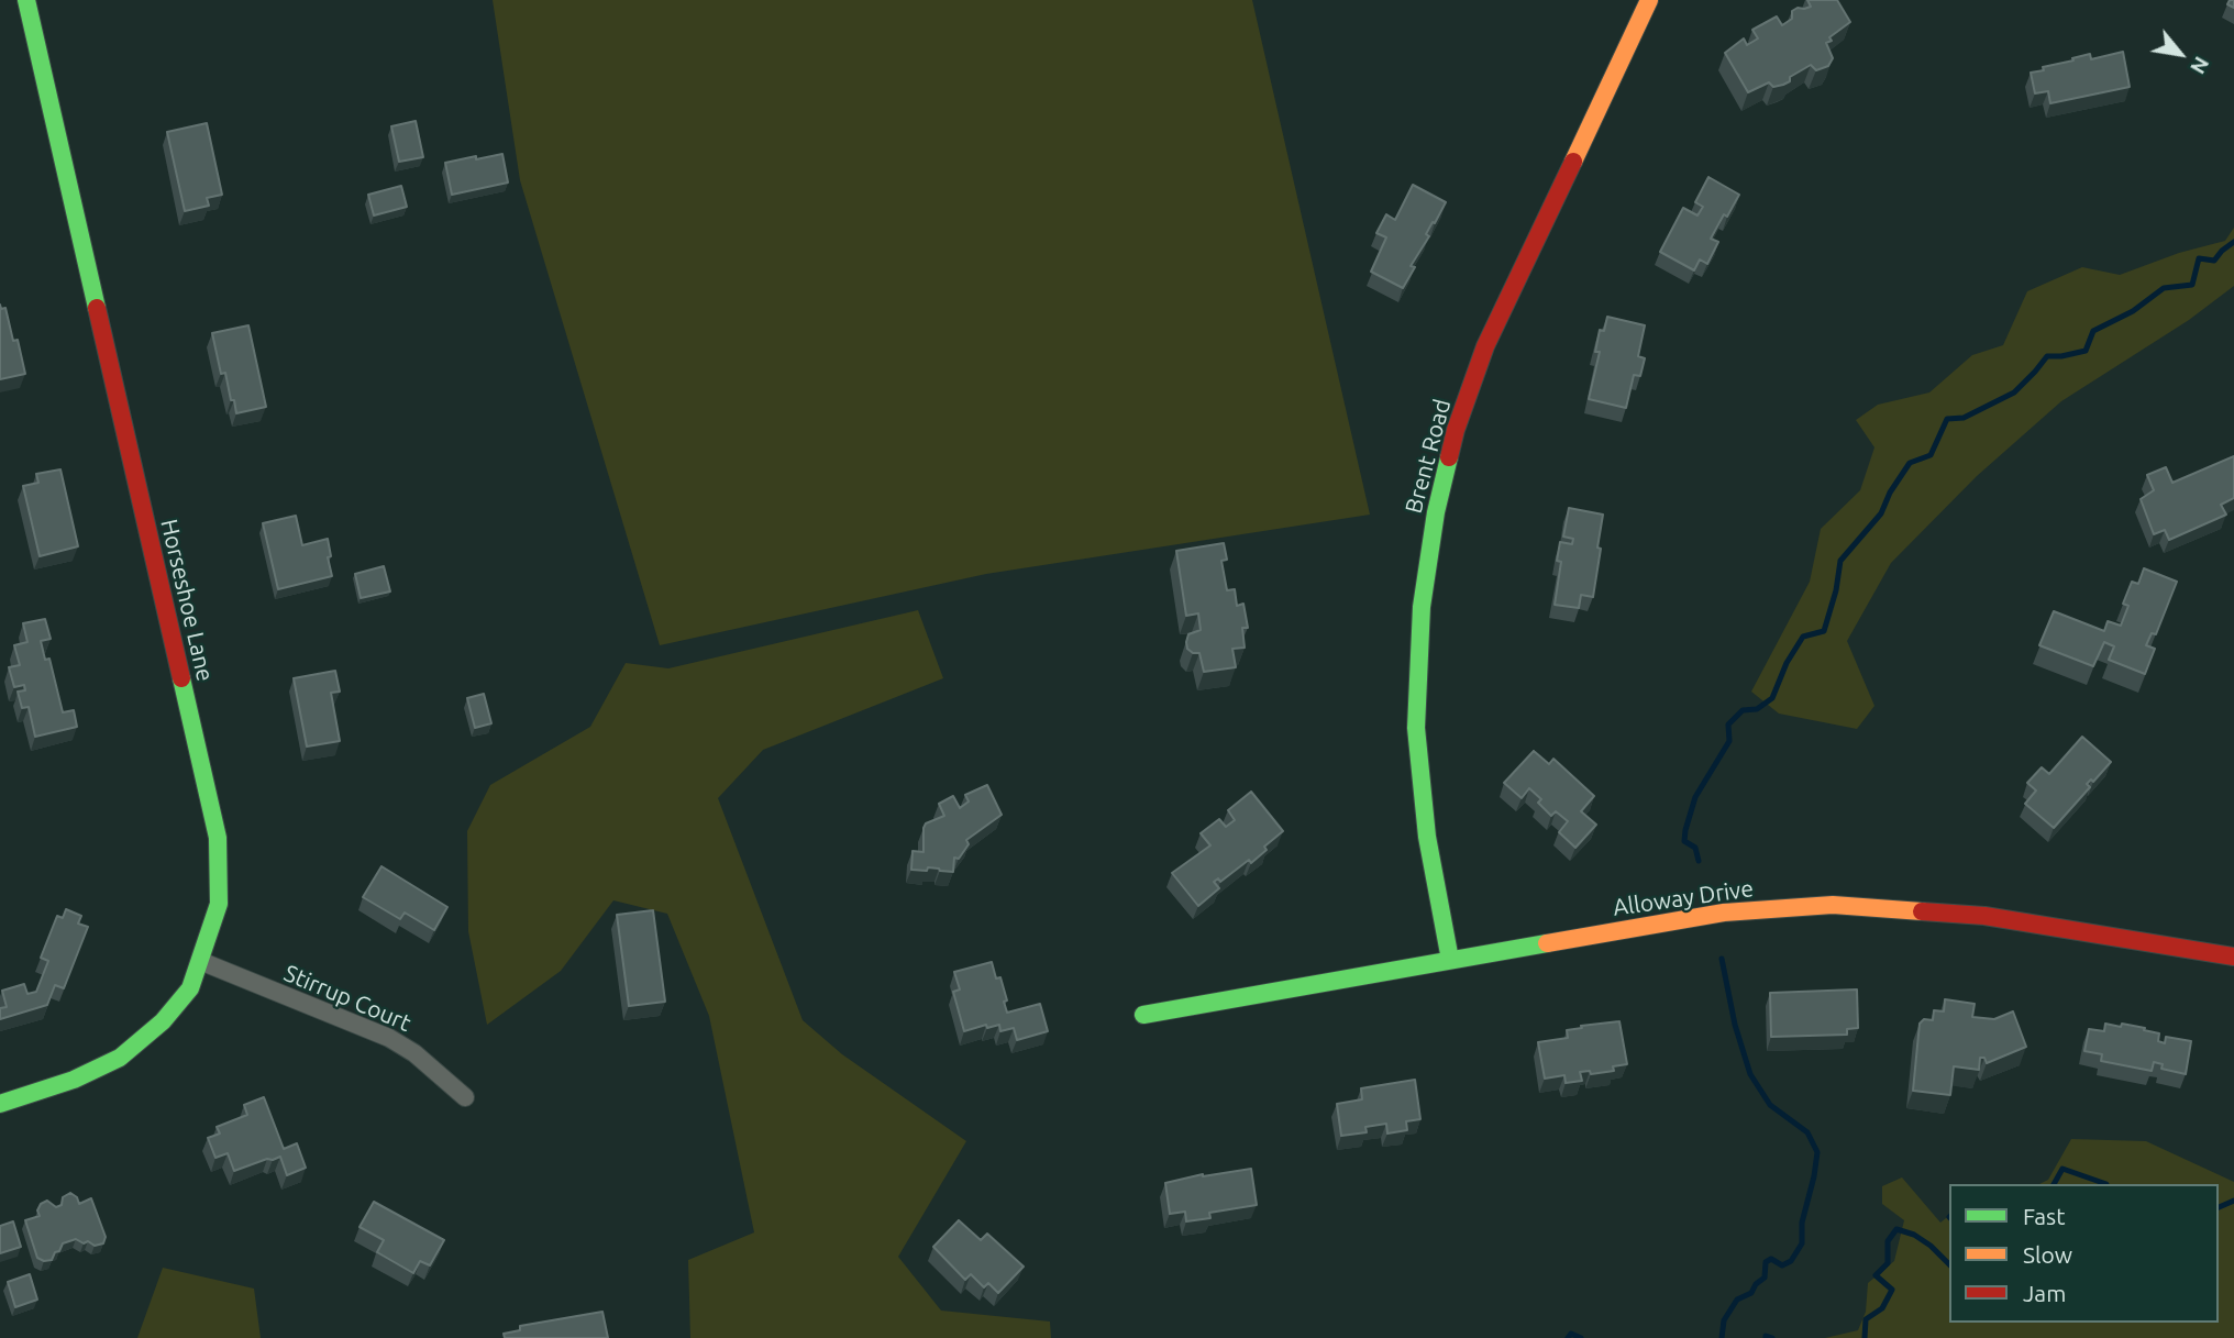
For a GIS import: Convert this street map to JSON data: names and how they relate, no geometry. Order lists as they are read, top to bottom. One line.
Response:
{"streets":{"street":["Brent Road","Horseshoe Lane","Alloway Drive","Stirrup Court"]},"crossings":[["Brent Road","Alloway Drive"],["Horseshoe Lane","Stirrup Court"]],"legend":["Fast","Slow","Jam"],"north":"bottom right"}
